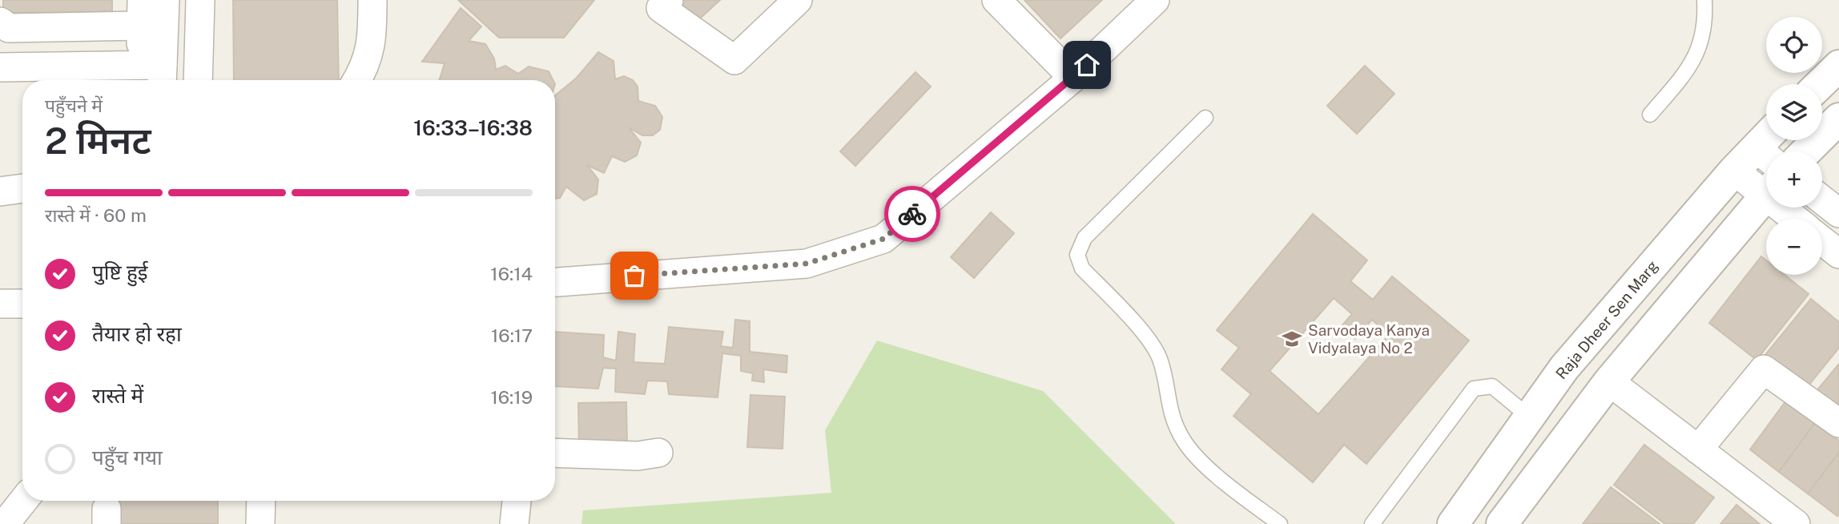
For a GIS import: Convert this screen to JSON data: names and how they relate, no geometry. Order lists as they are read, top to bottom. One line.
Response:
{"streets":{"street":["Raja Dheer Sen Marg"]},"places":{"school or university":["Sarvodaya Kanya Vidyalaya No 2"]},"page":{"map_buttons":["+","−"],"heading":["2 मिनट","पहुँचने में","16:33–16:38"],"bar":"रास्ते में · 60 m","list":[["पुष्टि हुई","16:14"],["तैयार हो रहा","16:17"],["रास्ते में","16:19"],"पहुँच गया"]}}
